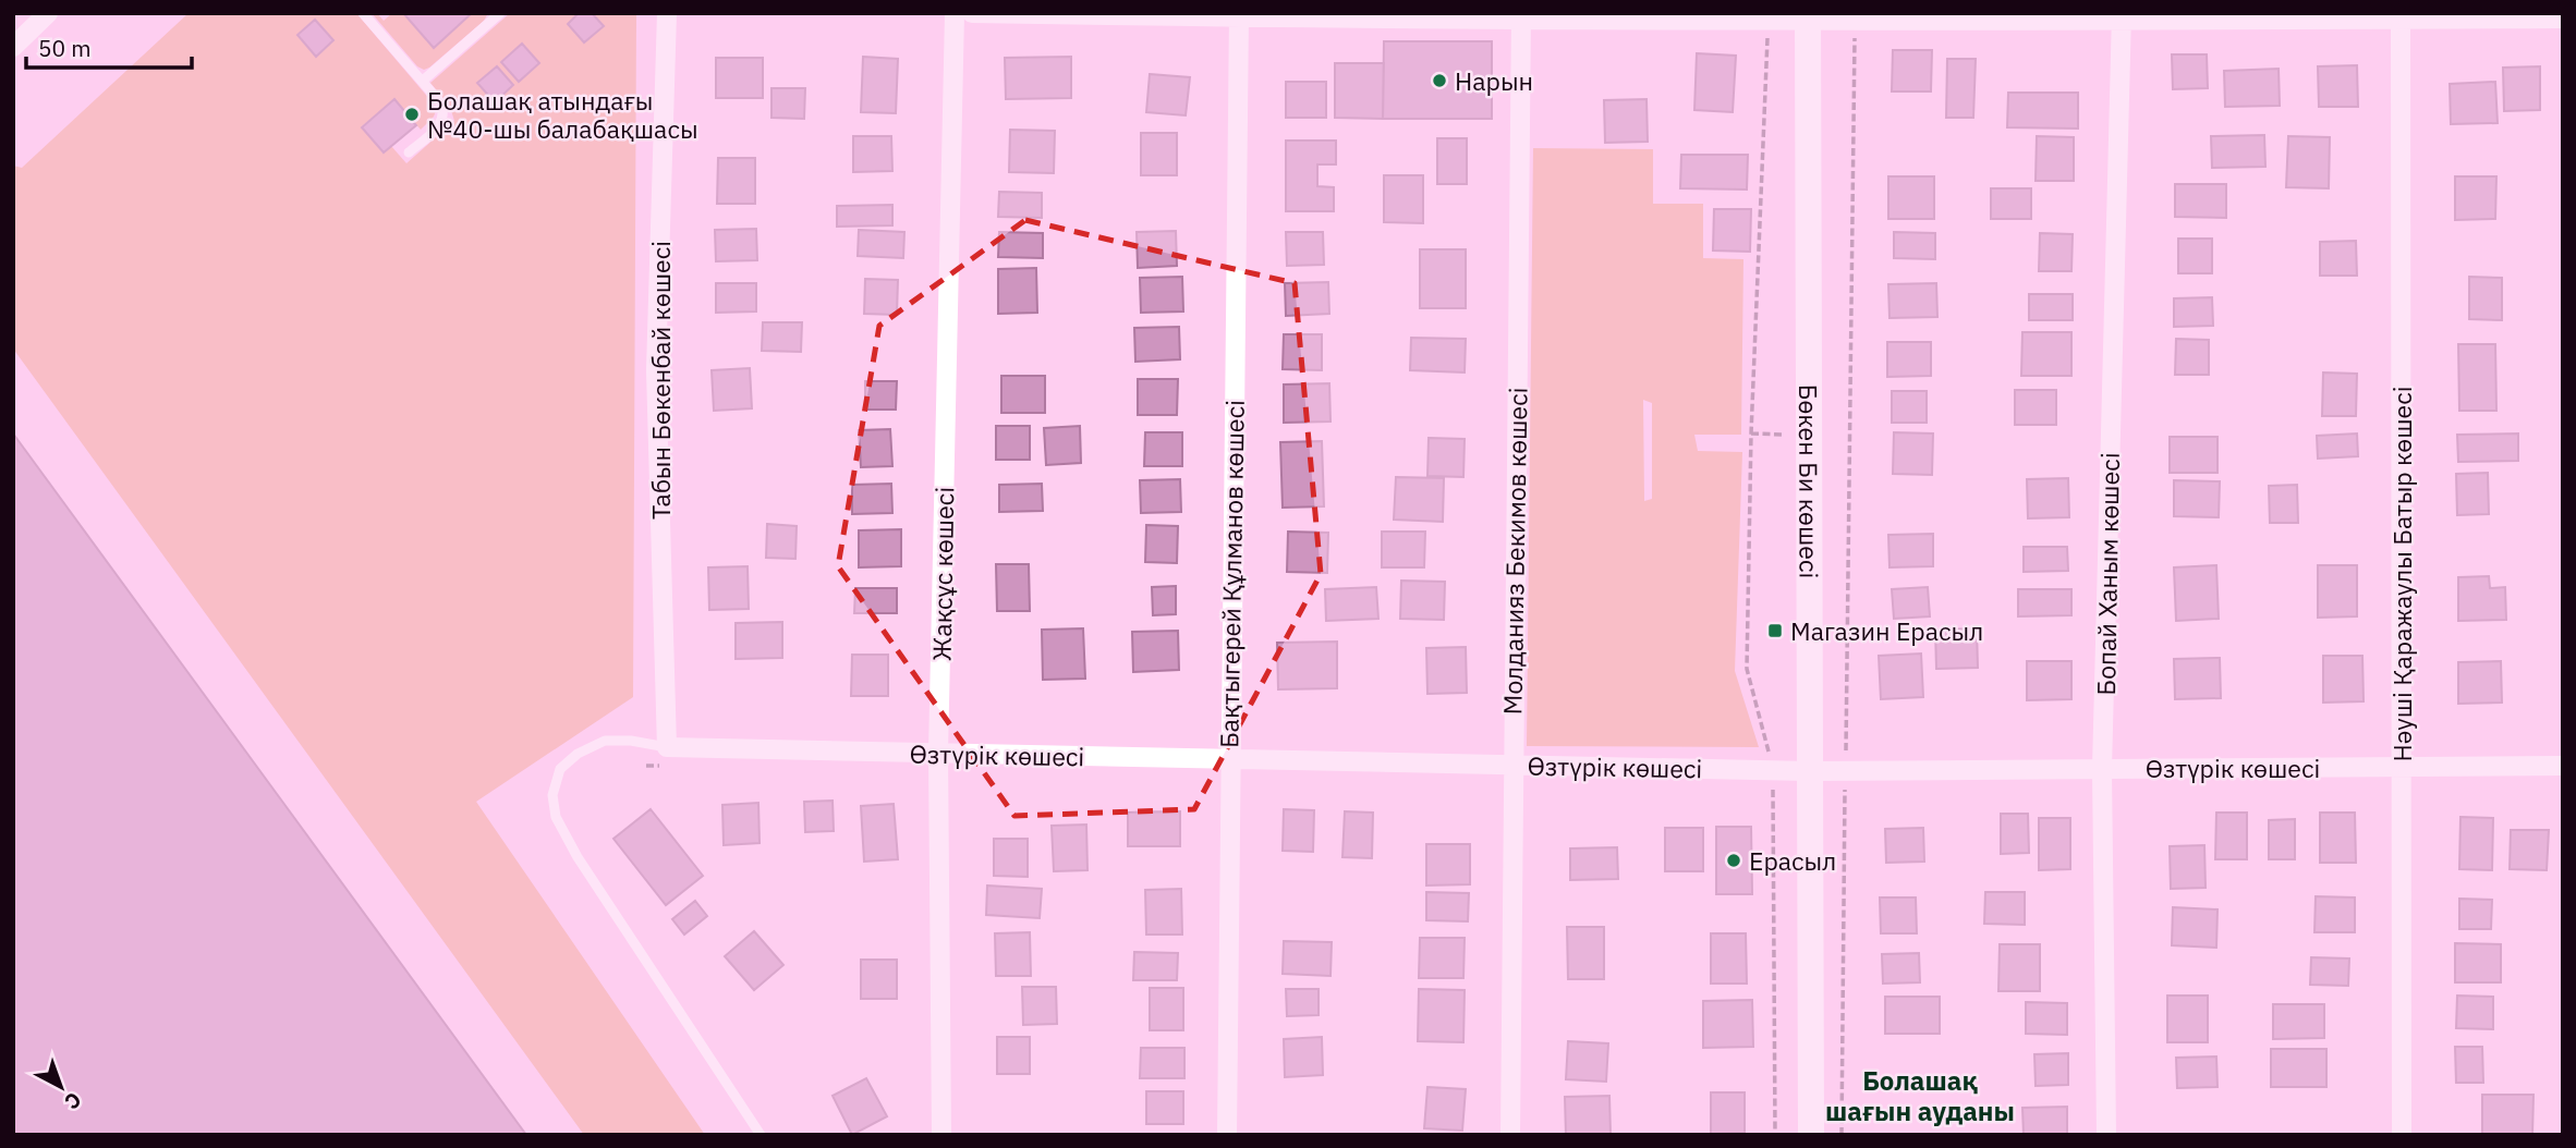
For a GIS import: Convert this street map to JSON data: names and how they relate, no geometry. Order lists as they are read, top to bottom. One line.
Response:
{"streets":{"street":["Табын Бөкенбай көшесі","Бөкен Би көшесі","Молданияз Бекимов көшесі","Жақсұс көшесі","Бақтыгерей Құлманов көшесі","Бопай Ханым көшесі","Нәуші Қаражаулы Батыр көшесі","Өзтүрік көшесі"]},"crossings":[["Табын Бөкенбай көшесі","Өзтүрік көшесі"],["Бөкен Би көшесі","Өзтүрік көшесі"],["Молданияз Бекимов көшесі","Өзтүрік көшесі"],["Жақсұс көшесі","Өзтүрік көшесі"],["Бақтыгерей Құлманов көшесі","Өзтүрік көшесі"],["Бопай Ханым көшесі","Өзтүрік көшесі"],["Нәуші Қаражаулы Батыр көшесі","Өзтүрік көшесі"]],"districts":["Болашақ шағын ауданы"],"places":{"other":["Нарын","Болашақ атындағы №40-шы балабақшасы","Ерасыл"],"transit":["Магазин Ерасыл"]},"scale_bar":"50 m","north":"bottom right"}
